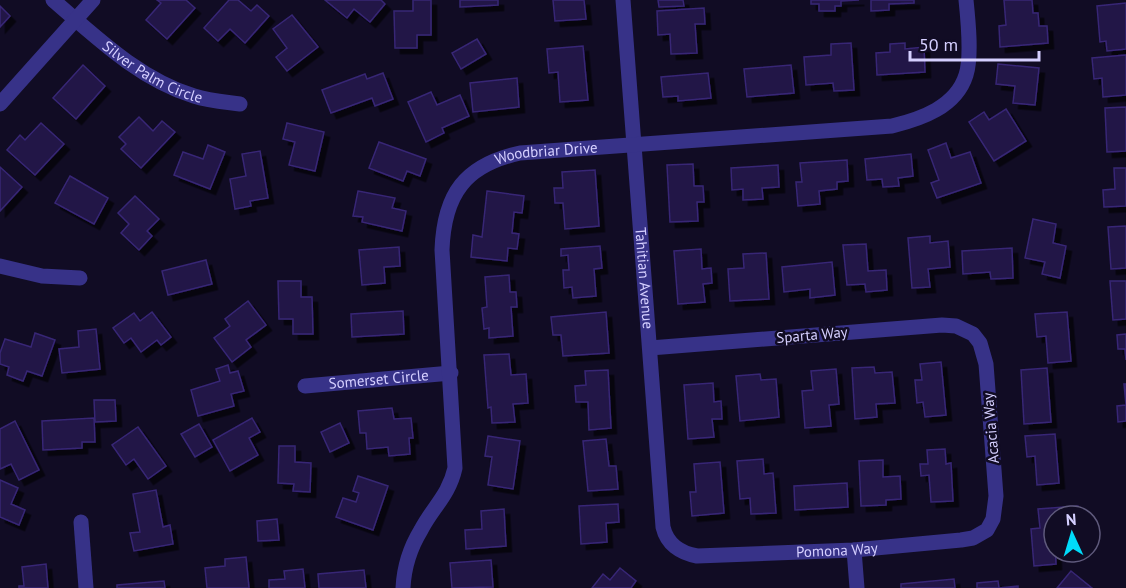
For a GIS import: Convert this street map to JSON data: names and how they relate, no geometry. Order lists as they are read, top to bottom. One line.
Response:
{"streets":{"street":["Silver Palm Circle","Woodbriar Drive","Tahitian Avenue","Sparta Way","Somerset Circle","Acacia Way","Pomona Way"]},"crossings":[["Woodbriar Drive","Tahitian Avenue"],["Woodbriar Drive","Somerset Circle"],["Tahitian Avenue","Sparta Way"],["Tahitian Avenue","Pomona Way"],["Sparta Way","Acacia Way"],["Acacia Way","Pomona Way"]],"scale_bar":"50 m","north":"top"}
